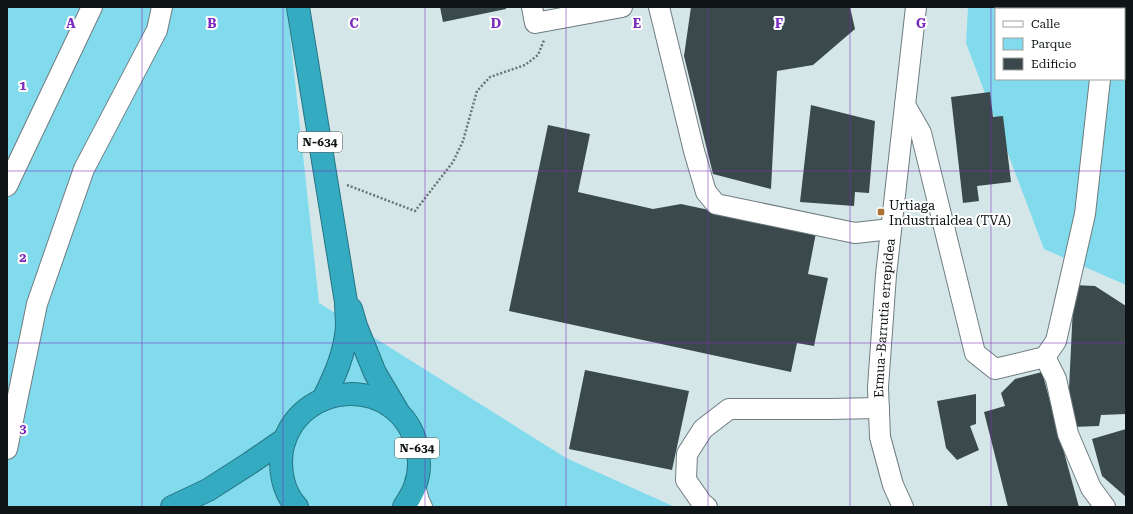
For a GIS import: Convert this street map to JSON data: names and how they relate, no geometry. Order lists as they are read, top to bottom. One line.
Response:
{"streets":{"highway":["N-634"],"street":["Ermua-Barrutia errepidea"]},"places":{"transit":["Urtiaga Industrialdea (TVA)"]},"legend":["Calle","Parque","Edificio"],"grid":{"columns":["A","B","C","D","E","F","G"],"rows":["1","2","3"]}}
